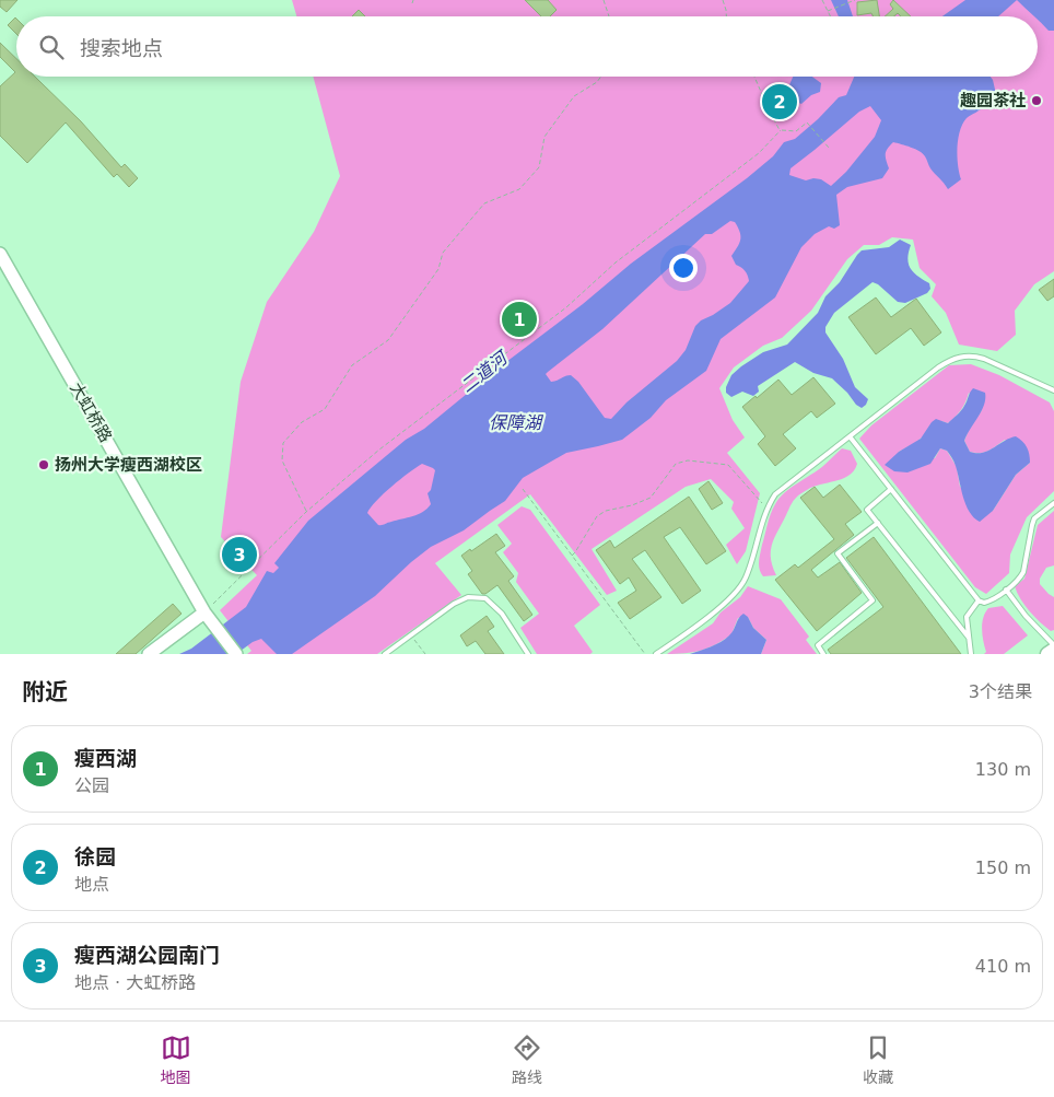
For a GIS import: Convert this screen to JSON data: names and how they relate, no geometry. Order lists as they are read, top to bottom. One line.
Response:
{"streets":{"street":["大虹桥路"]},"water":["二道河","保障湖"],"places":["趣园茶社","扬州大学瘦西湖校区"],"page":{"search":"搜索地点","pins":["2","1","3"],"heading":["附近","3个结果"],"list":[{"mark":"1","name":"瘦西湖","note":"公园","value":"130 m"},{"mark":"2","name":"徐园","note":"地点","value":"150 m"},{"mark":"3","name":"瘦西湖公园南门","note":"地点 · 大虹桥路","value":"410 m"}],"nav":["地图","路线","收藏"]}}
